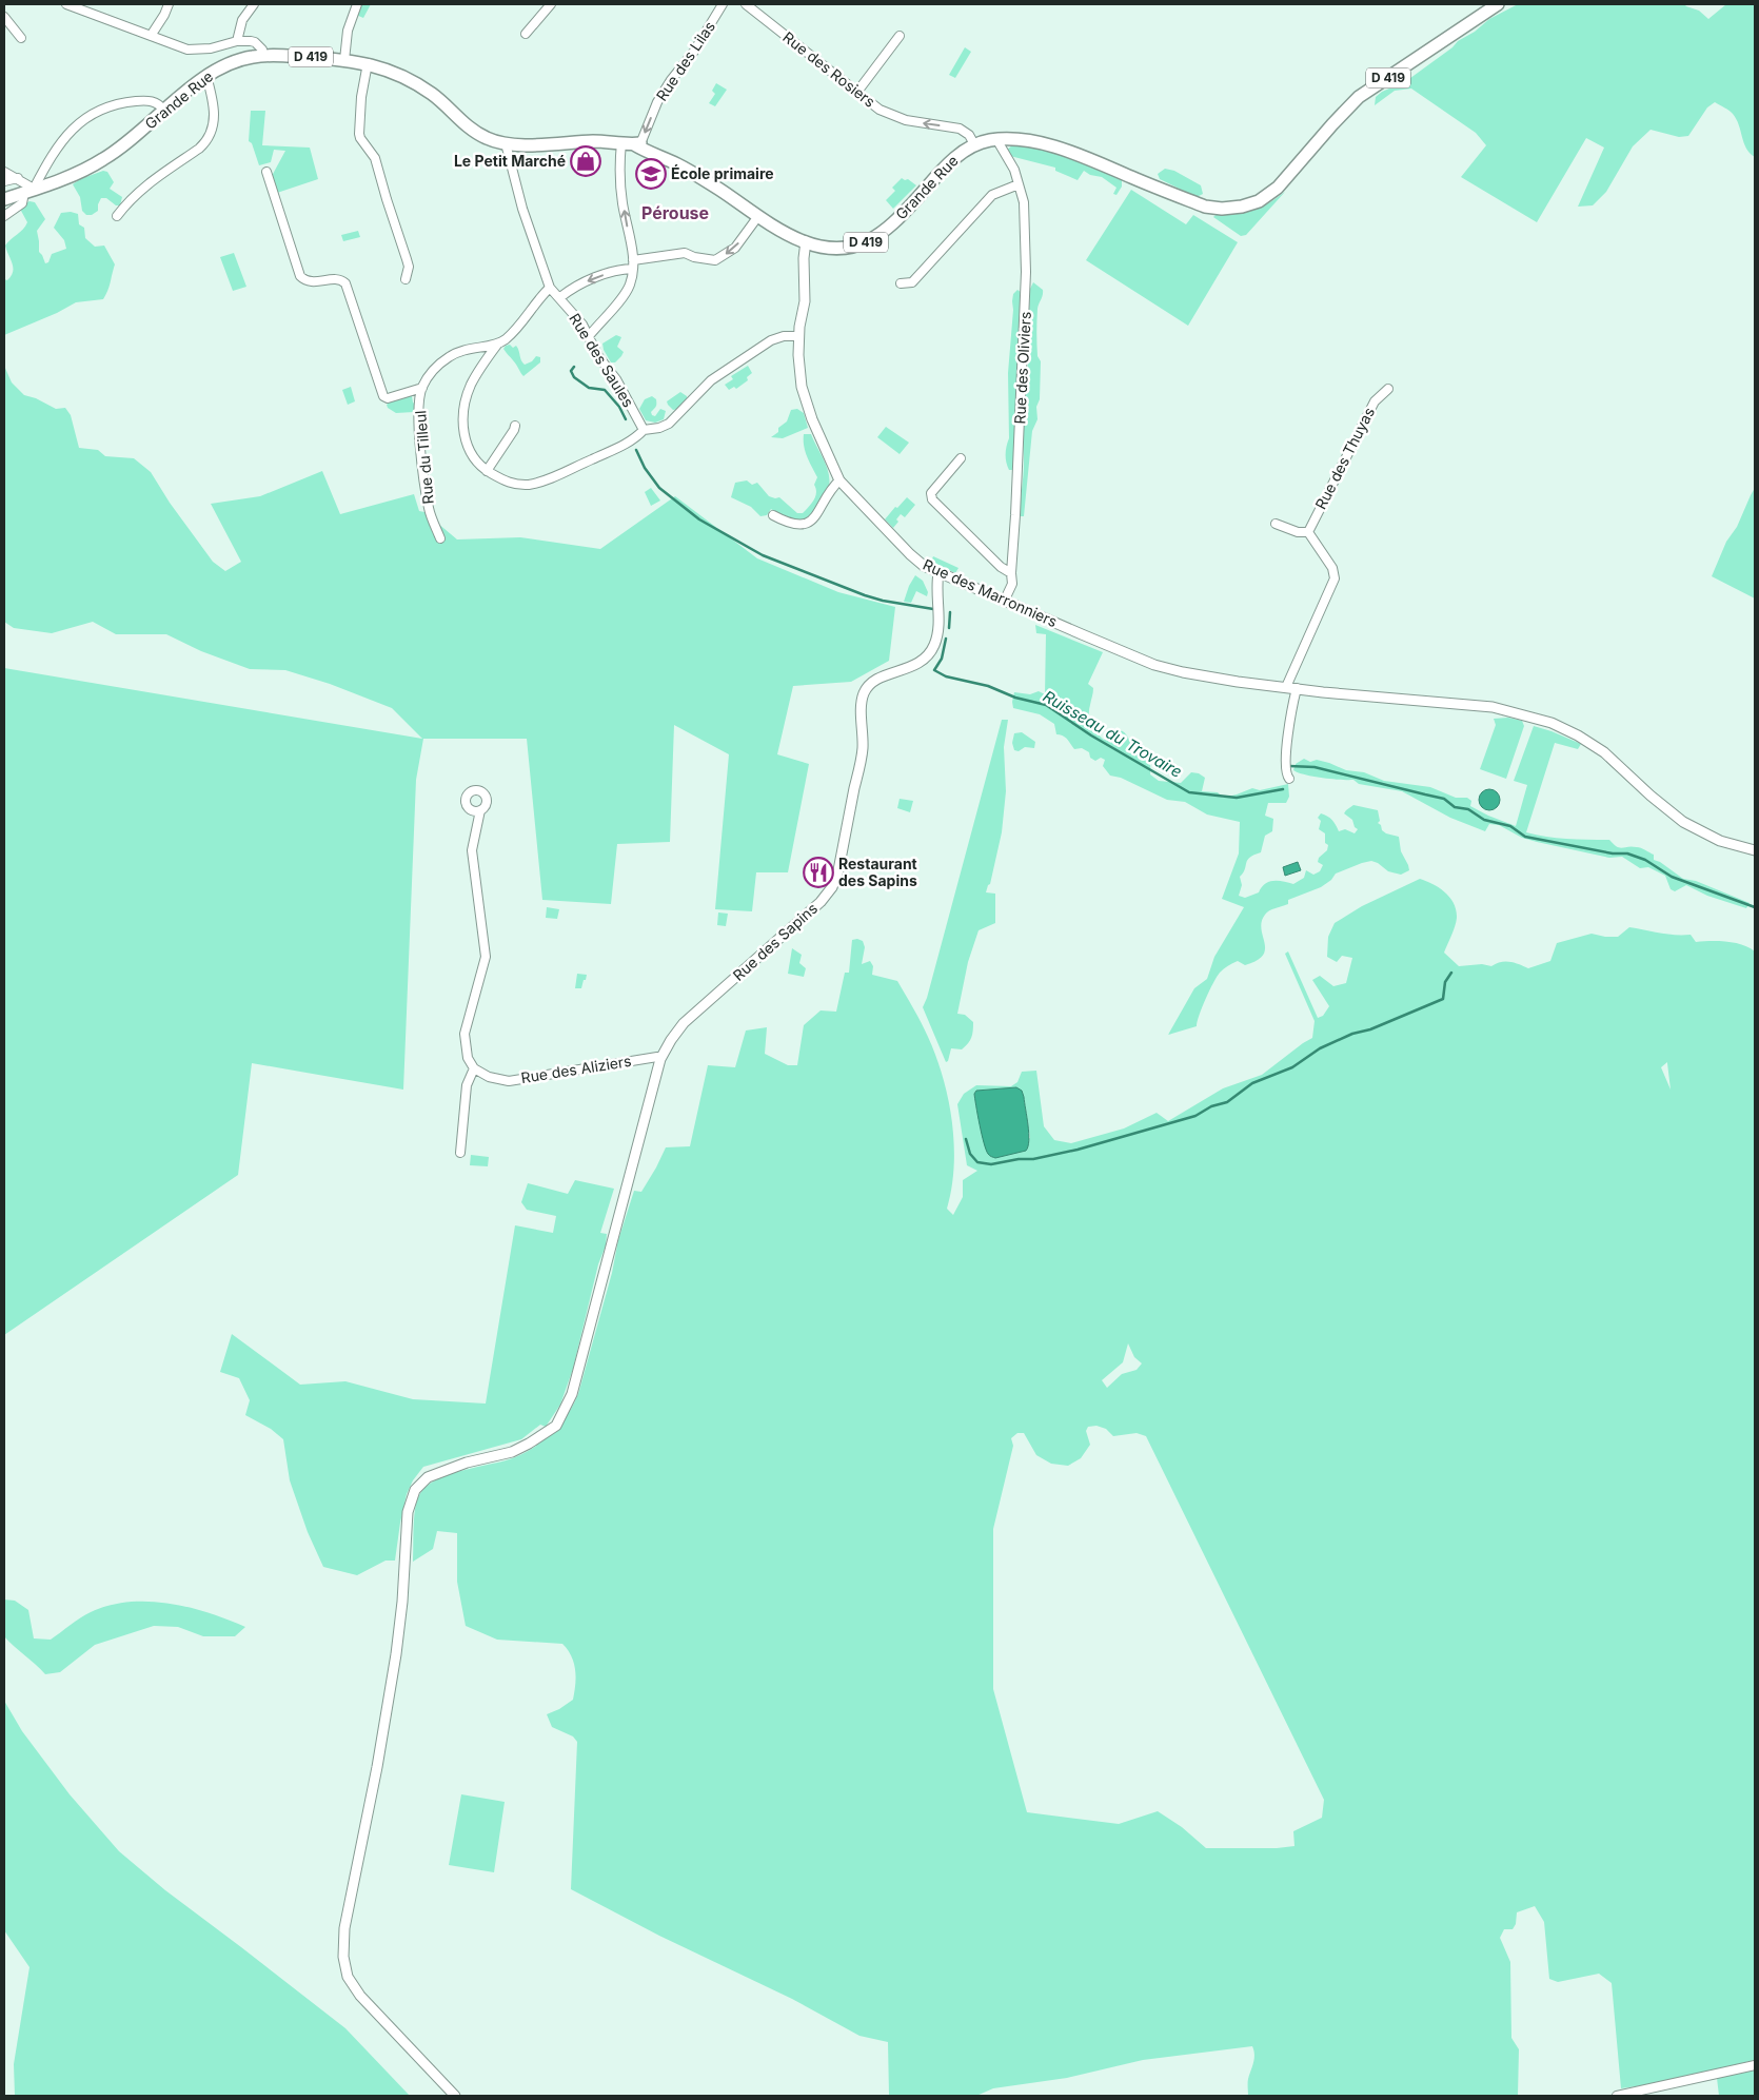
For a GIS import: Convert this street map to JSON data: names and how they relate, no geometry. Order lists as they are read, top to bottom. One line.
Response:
{"streets":{"main road":["D 419","Grande Rue"],"street":["Rue des Lilas","Rue des Rosiers","Rue des Saules","Rue des Oliviers","Rue du Tilleul","Rue des Thuyas","Rue des Marronniers","Rue des Sapins","Rue des Aliziers"]},"crossings":[["Rue des Lilas","Grande Rue"],["Rue des Rosiers","Grande Rue"],["Grande Rue","Rue des Saules"],["Grande Rue","Rue des Oliviers"],["Grande Rue","Rue des Marronniers"],["Rue des Oliviers","Rue des Marronniers"],["Rue des Marronniers","Rue des Sapins"],["Rue des Sapins","Rue des Aliziers"]],"one_way":["Rue des Rosiers"],"districts":["Pérouse"],"water":["Ruisseau du Trovaire"],"places":{"shop":["Le Petit Marché"],"school or university":["École primaire"],"restaurant":["Restaurant des Sapins"]}}
